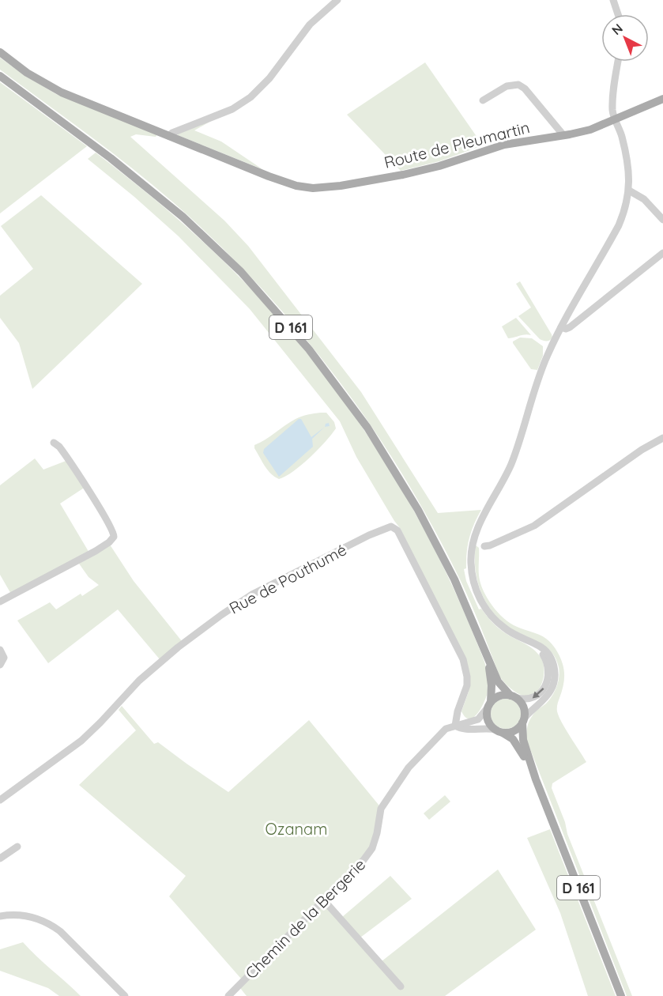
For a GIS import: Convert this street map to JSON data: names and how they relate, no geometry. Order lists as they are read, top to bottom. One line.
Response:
{"streets":{"main road":["Route de Pleumartin","D 161"],"street":["Rue de Pouthumé","Chemin de la Bergerie"]},"crossings":[["D 161","Chemin de la Bergerie"],["Rue de Pouthumé","Chemin de la Bergerie"]],"parks":["Ozanam"],"north":"top left"}
